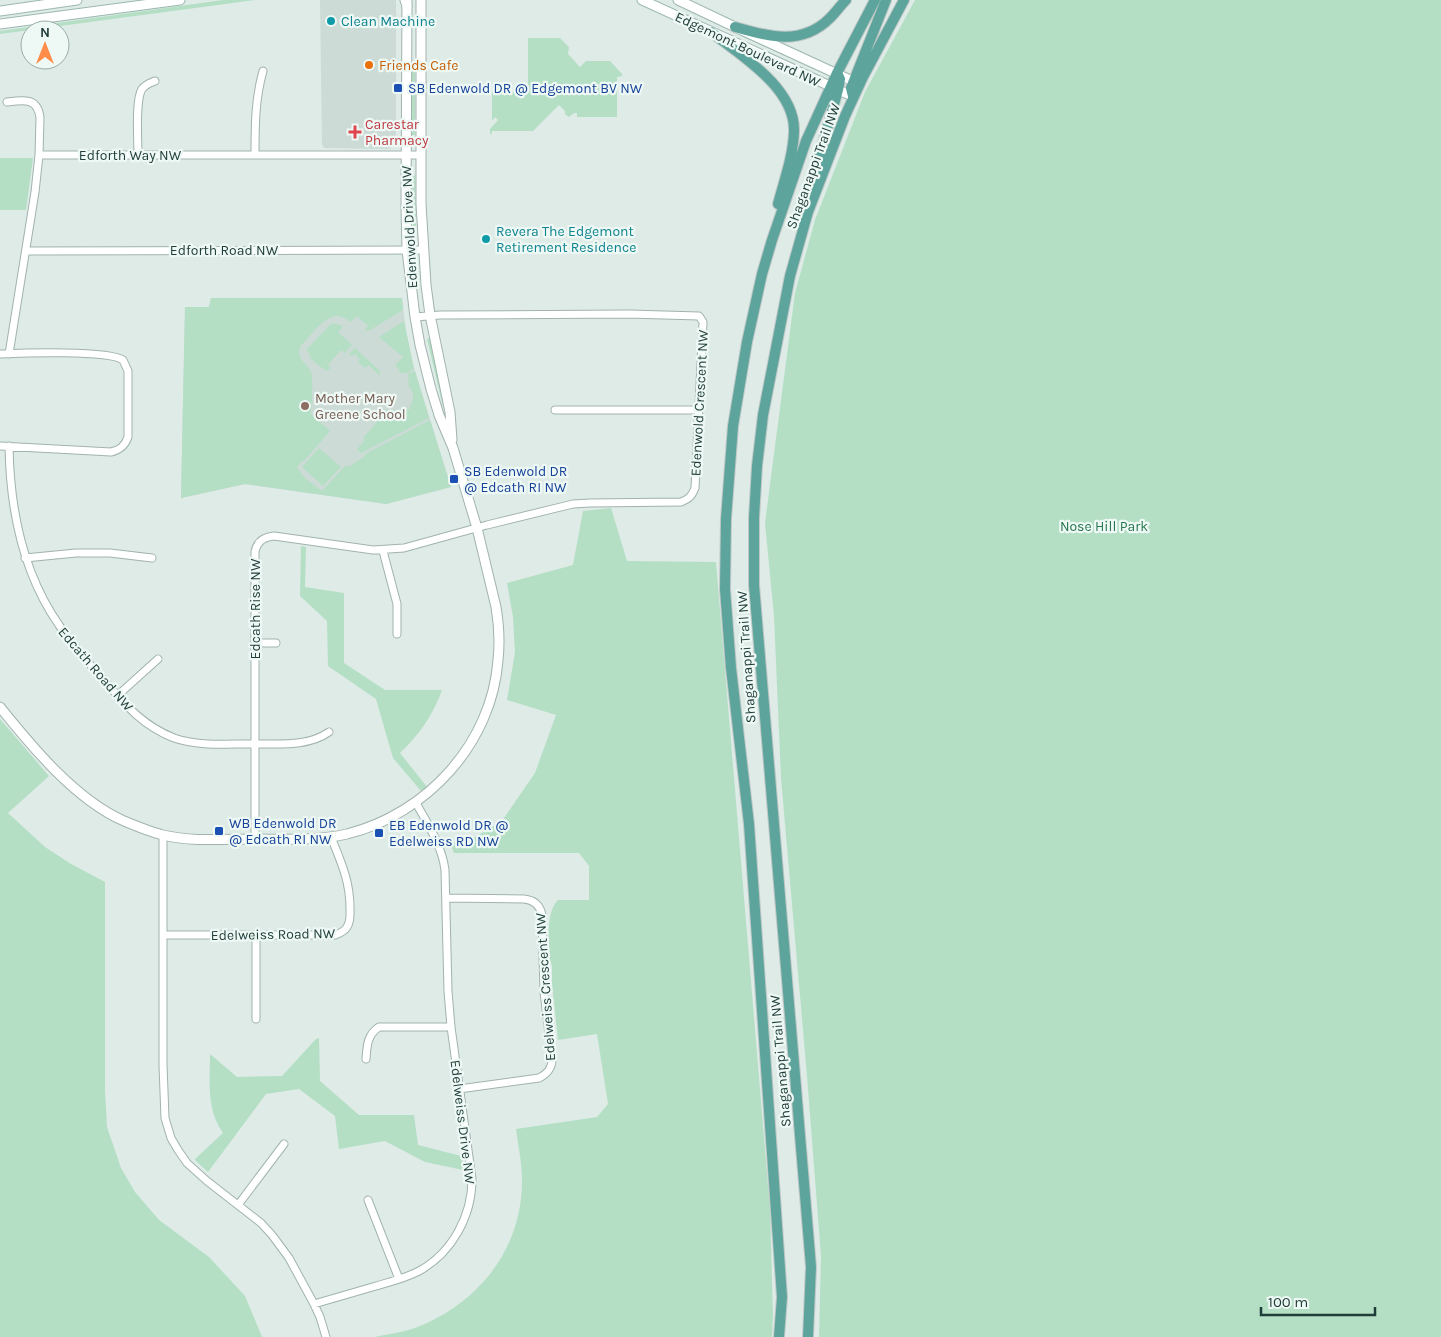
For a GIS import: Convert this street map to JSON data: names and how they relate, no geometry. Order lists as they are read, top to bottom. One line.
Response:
{"streets":{"main road":["Shaganappi Trail NW"],"street":["Edgemont Boulevard NW","Edforth Way NW","Edenwold Drive NW","Edforth Road NW","Edenwold Crescent NW","Edcath Rise NW","Edcath Road NW","Edelweiss Road NW","Edelweiss Crescent NW","Edelweiss Drive NW"]},"crossings":[["Edgemont Boulevard NW","Shaganappi Trail NW"],["Edforth Way NW","Edenwold Drive NW"],["Edenwold Drive NW","Edforth Road NW"],["Edenwold Drive NW","Edenwold Crescent NW"],["Edenwold Drive NW","Edcath Rise NW"],["Edenwold Drive NW","Edelweiss Road NW"],["Edenwold Drive NW","Edelweiss Drive NW"],["Edenwold Crescent NW","Edcath Rise NW"],["Edcath Rise NW","Edcath Road NW"],["Edelweiss Crescent NW","Edelweiss Drive NW"]],"parks":["Nose Hill Park"],"places":{"other":["Clean Machine","Friends Cafe","Revera The Edgemont Retirement Residence","Mother Mary Greene School"],"transit":["SB Edenwold DR @ Edgemont BV NW","SB Edenwold DR @ Edcath RI NW","WB Edenwold DR @ Edcath RI NW","EB Edenwold DR @ Edelweiss RD NW"],"health":["Carestar Pharmacy"]},"scale_bar":"100 m","north":"top"}
